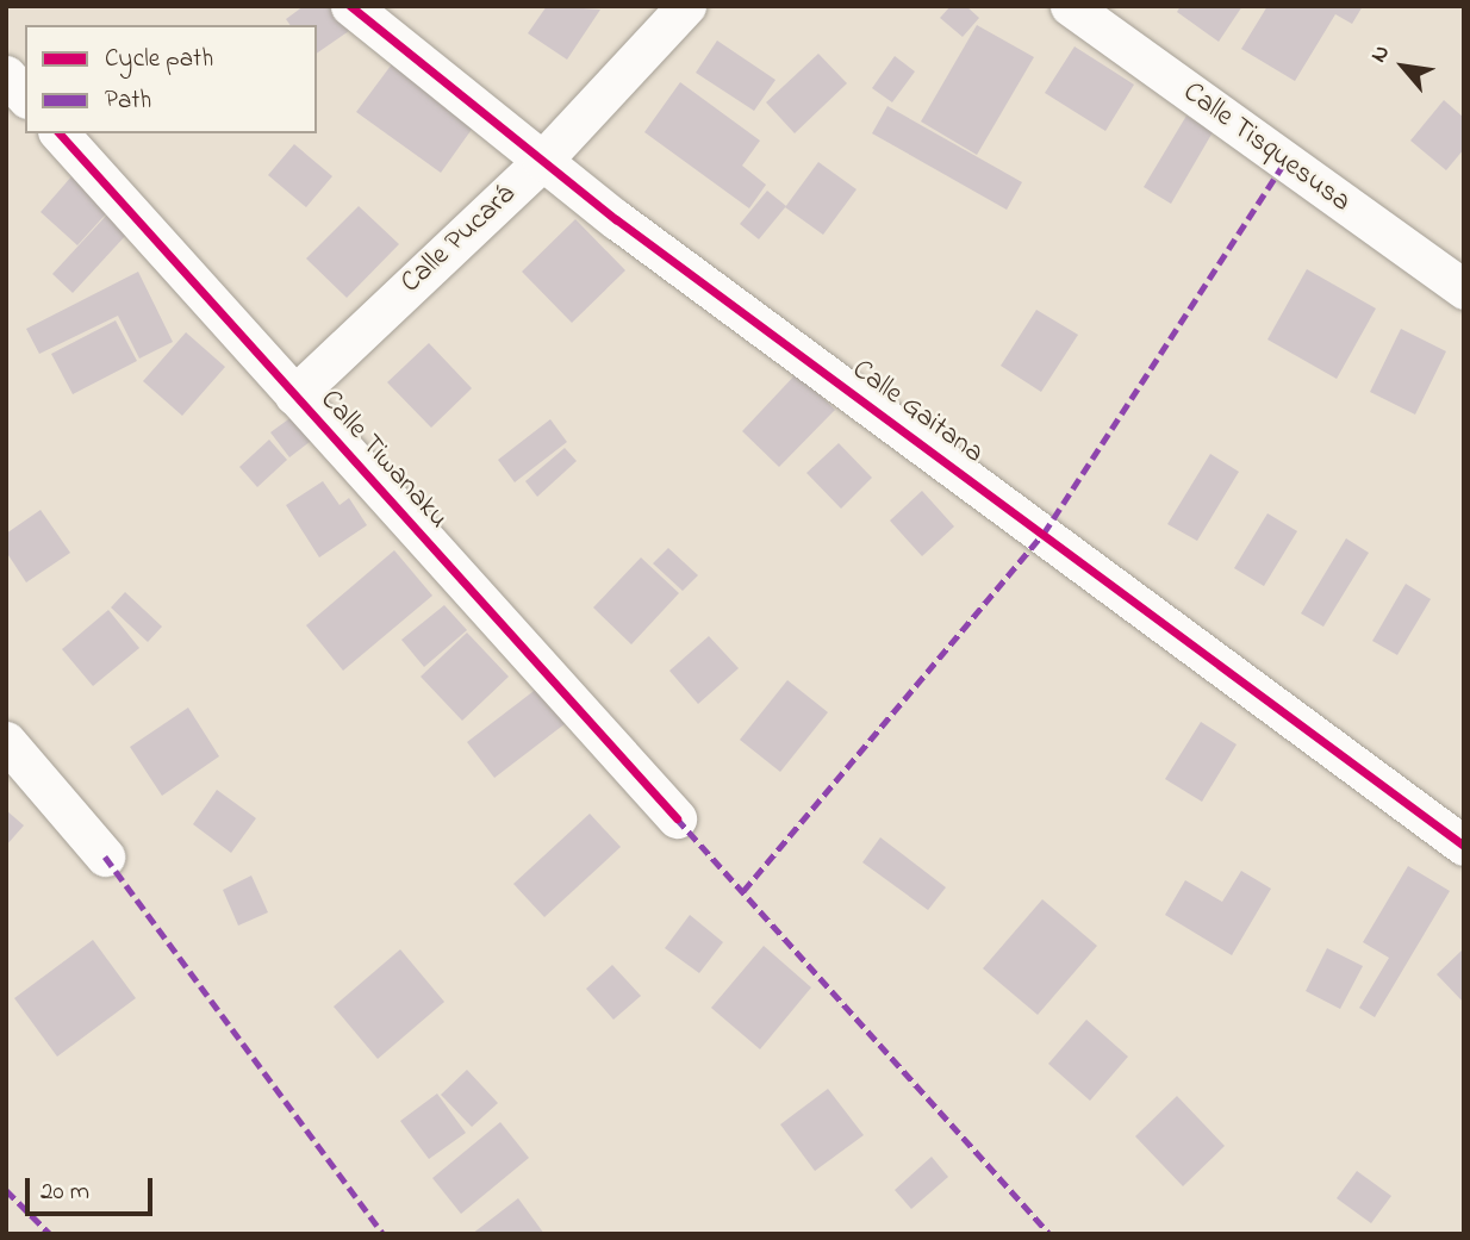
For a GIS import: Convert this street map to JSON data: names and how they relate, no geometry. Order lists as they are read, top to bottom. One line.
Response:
{"streets":{"street":["Calle Tisquesusa","Calle Pucará","Calle Gaitana","Calle Tiwanaku"]},"crossings":[["Calle Pucará","Calle Gaitana"],["Calle Pucará","Calle Tiwanaku"]],"legend":["Cycle path","Path"],"scale_bar":"20 m","north":"top left"}
